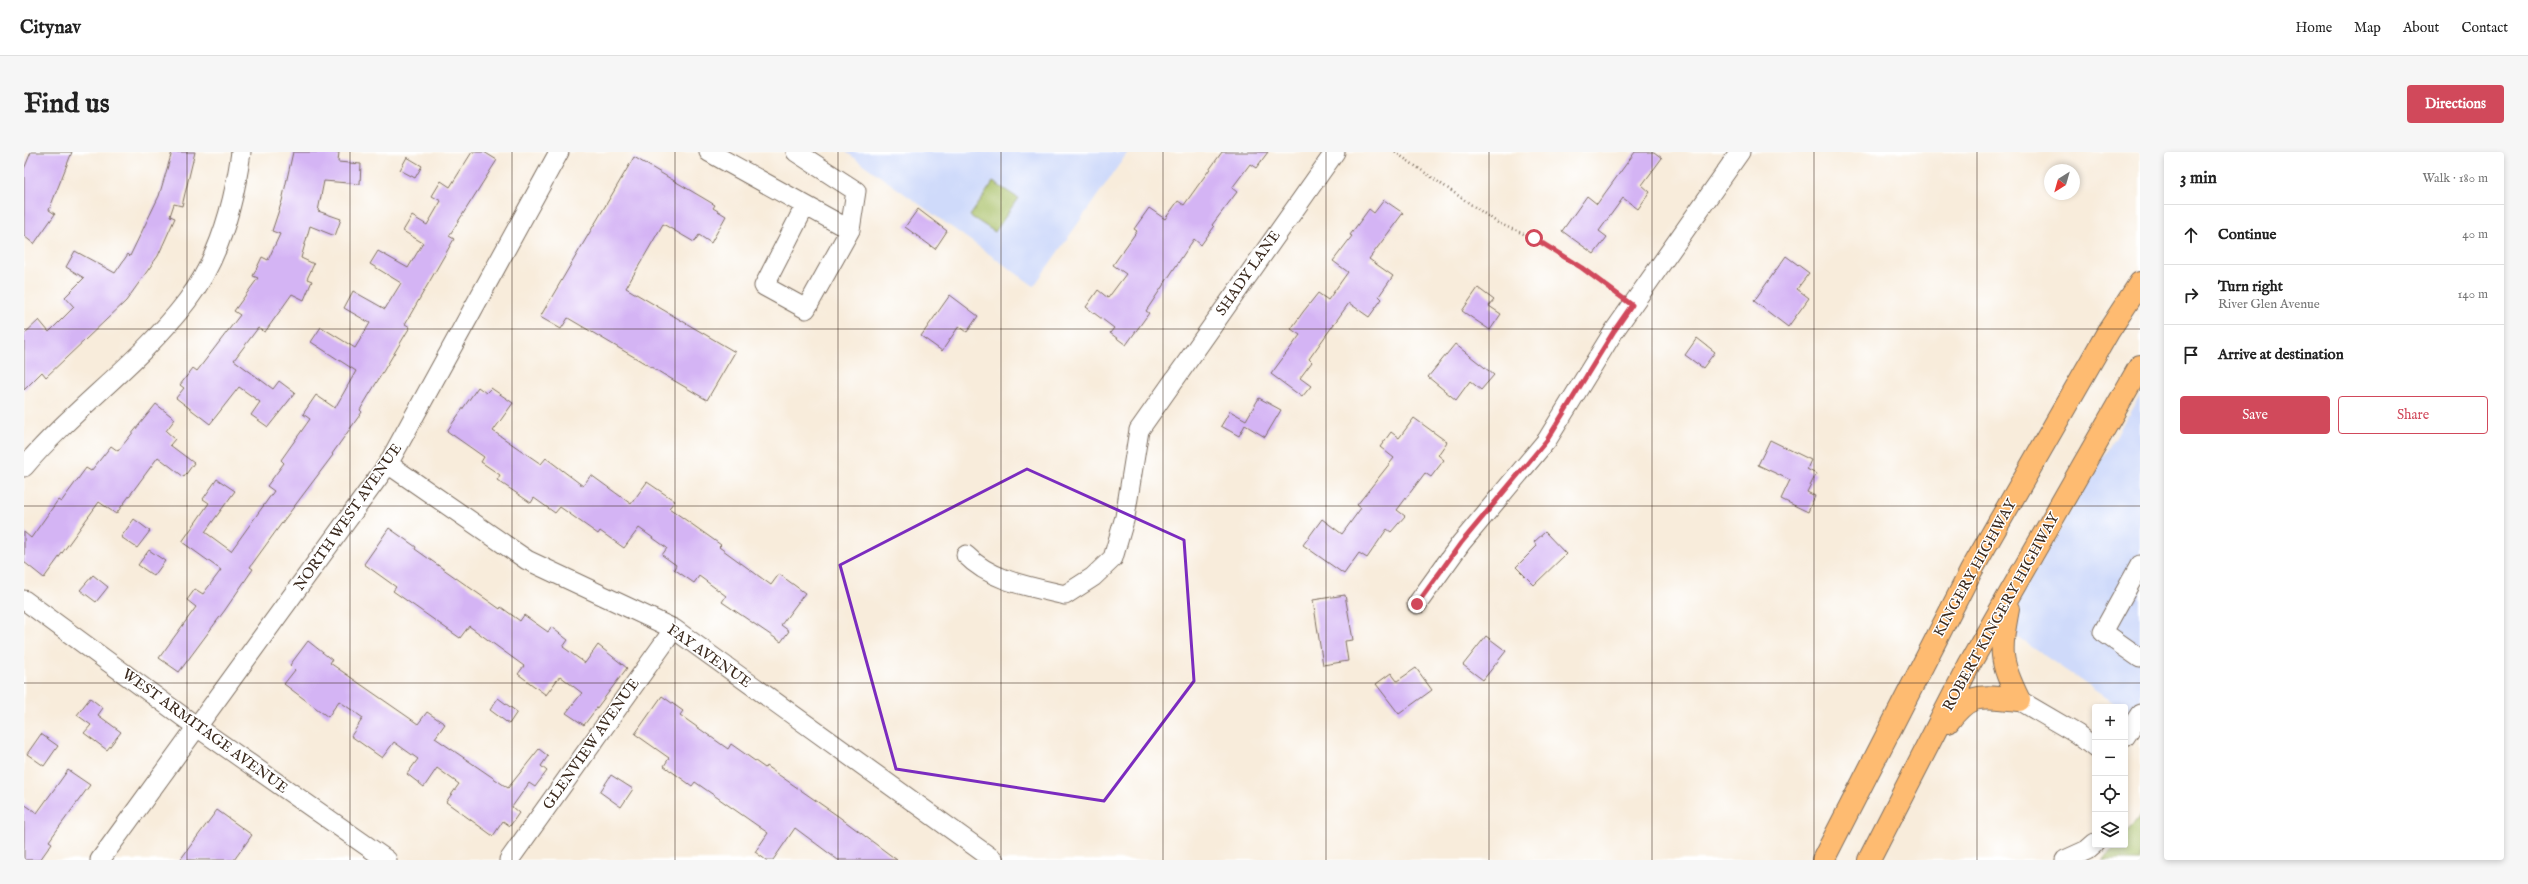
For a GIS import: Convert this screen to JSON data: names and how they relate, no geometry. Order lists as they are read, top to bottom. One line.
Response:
{"streets":{"highway":["KINGERY HIGHWAY","ROBERT KINGERY HIGHWAY"],"street":["SHADY LANE","NORTH WEST AVENUE","FAY AVENUE","WEST ARMITAGE AVENUE","GLENVIEW AVENUE"]},"crossings":[["NORTH WEST AVENUE","FAY AVENUE"],["NORTH WEST AVENUE","WEST ARMITAGE AVENUE"],["FAY AVENUE","GLENVIEW AVENUE"]],"north":"bottom left","page":{"header":"Citynav","nav":["Home","Map","About","Contact"],"buttons":["Directions",["Save","Share"]],"title":"Find us","heading":["3 min","Walk · 180 m"],"list":[["Continue","40 m"],["Turn right","River Glen Avenue","140 m"],"Arrive at destination"],"map_buttons":["+","−"]}}
